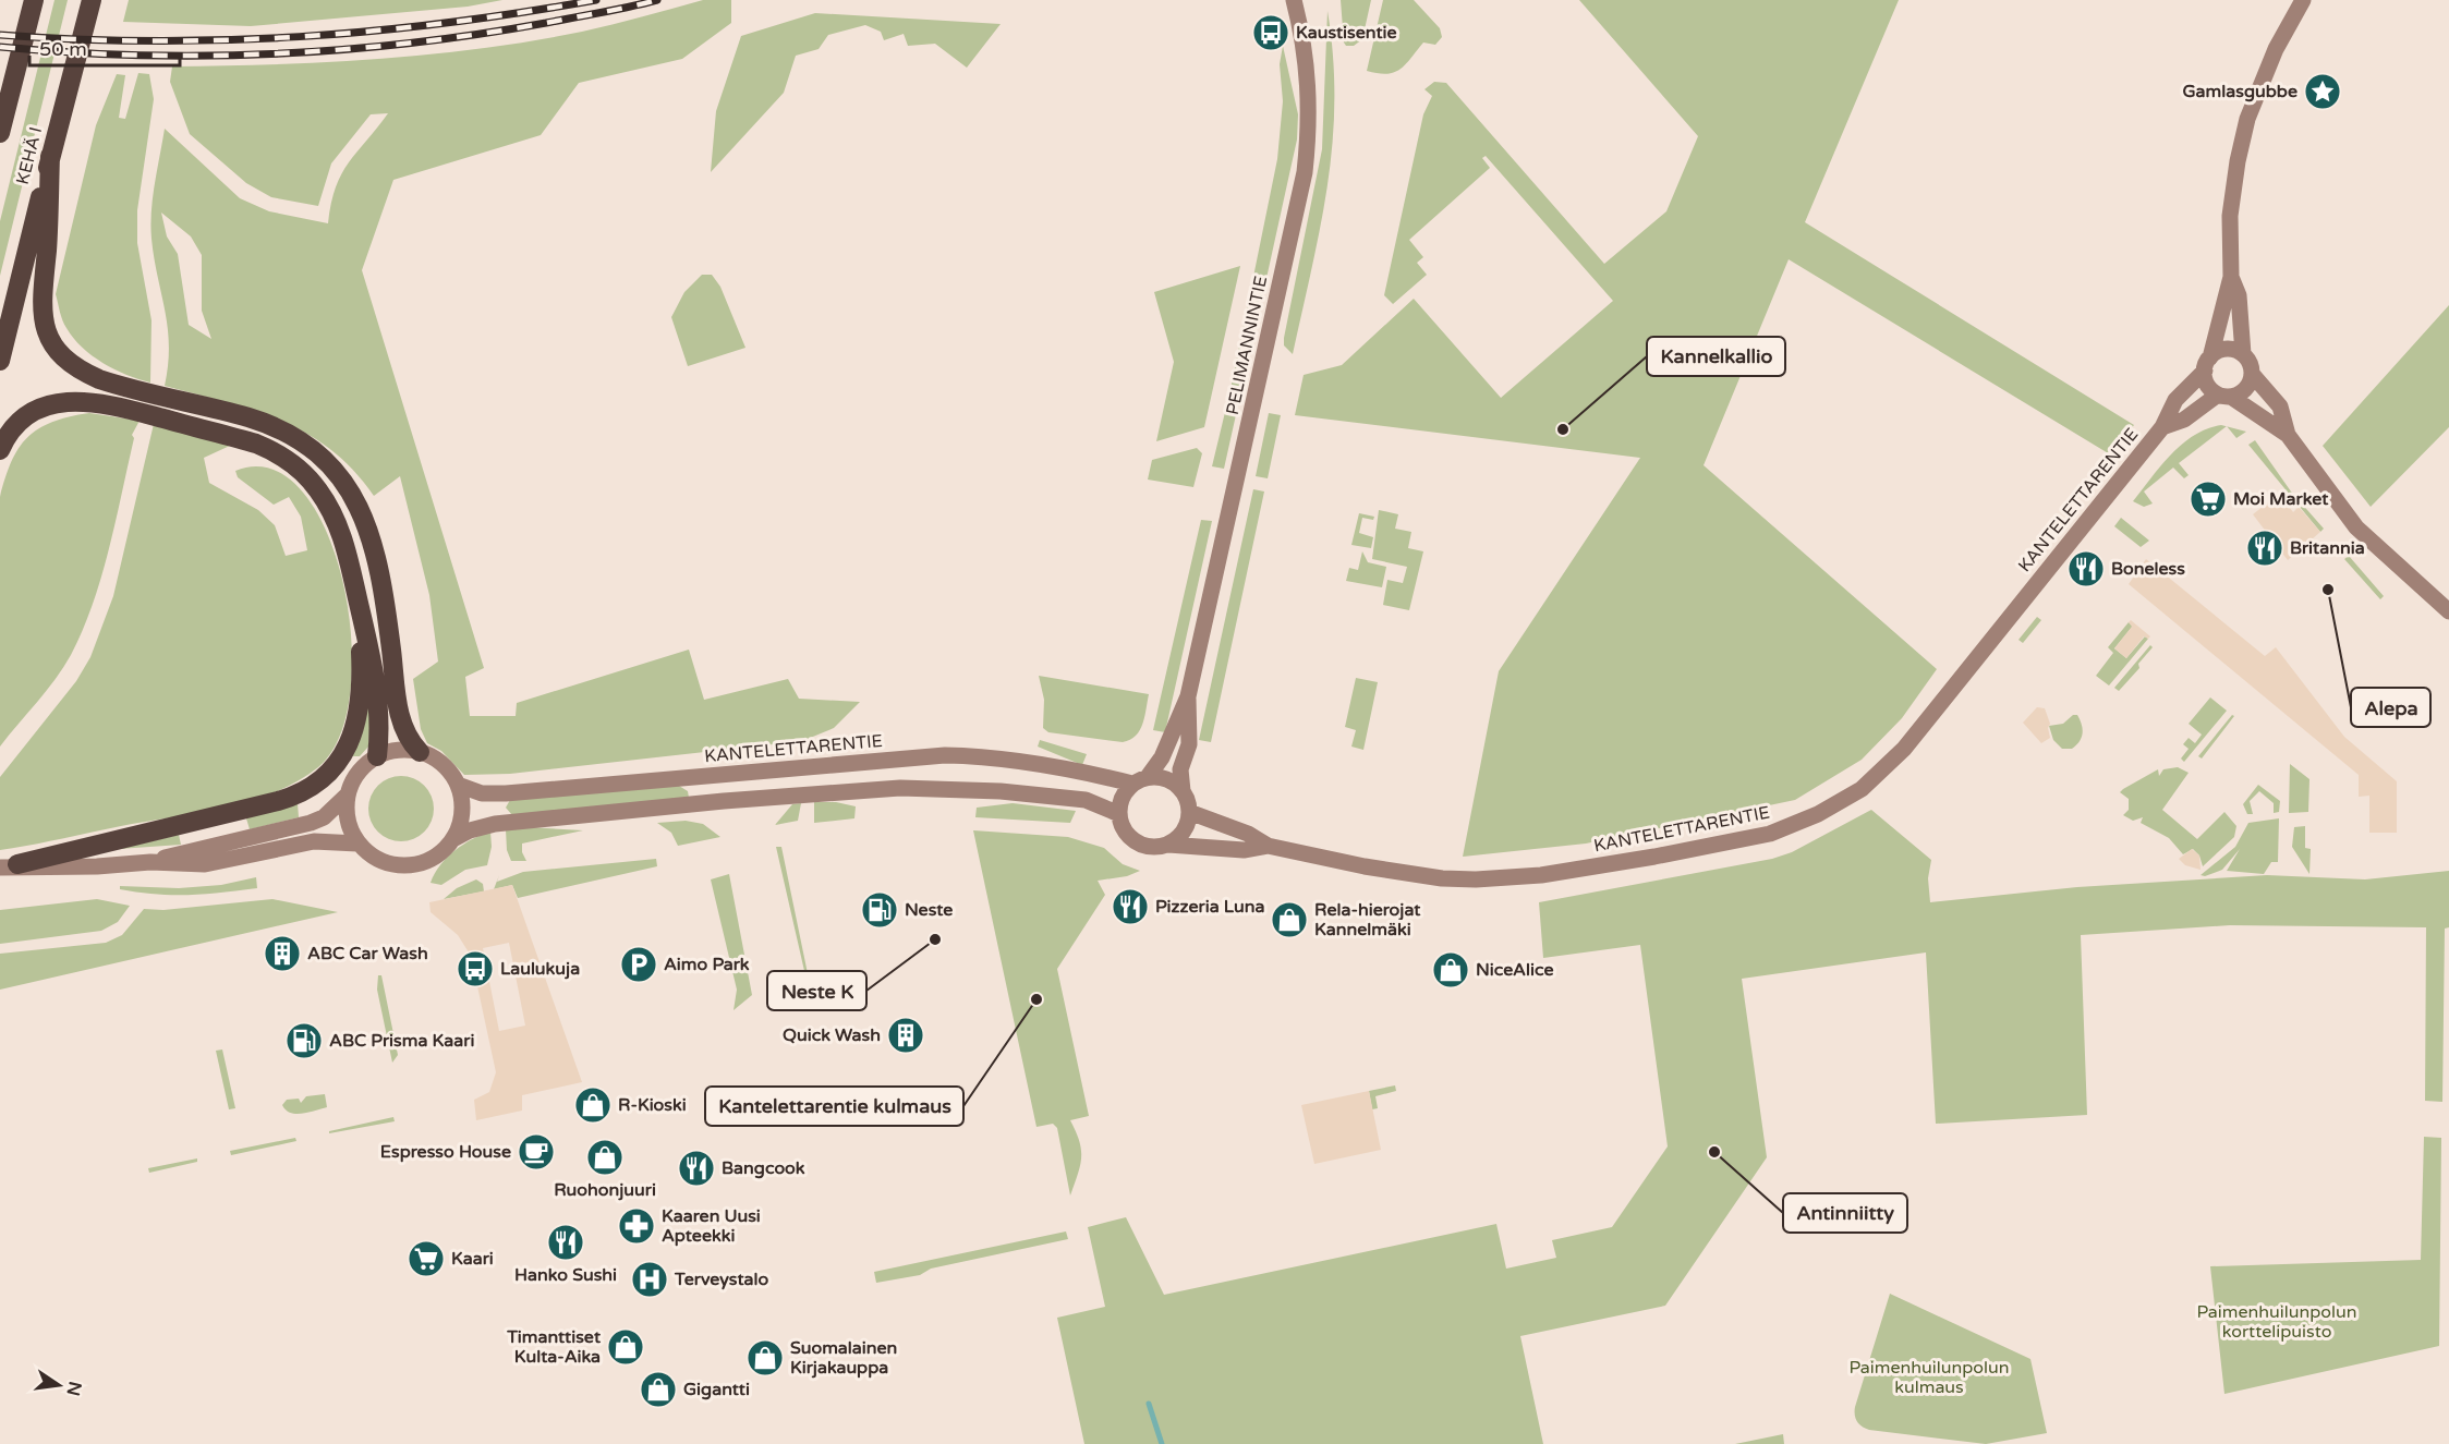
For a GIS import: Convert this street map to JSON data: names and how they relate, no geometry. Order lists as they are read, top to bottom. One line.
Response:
{"streets":{"highway":["KEHÄ I"],"main road":["PELIMANNINTIE","KANTELETTARENTIE"]},"crossings":[["PELIMANNINTIE","KANTELETTARENTIE"]],"parks":["Paimenhuilunpolun korttelipuisto","Paimenhuilunpolun kulmaus"],"places":{"bus stop":["Kaustisentie","Laulukuja"],"place":["Gamlasgubbe"],"other":["Kannelkallio","Alepa","Neste K","Kantelettarentie kulmaus","Antinniitty"],"supermarket":["Moi Market","Kaari"],"restaurant":["Britannia","Boneless","Pizzeria Luna","Bangcook","Hanko Sushi"],"fuel station":["Neste","ABC Prisma Kaari"],"shop":["Rela-hierojat Kannelmäki","NiceAlice","R-Kioski","Ruohonjuuri","Timanttiset Kulta-Aika","Suomalainen Kirjakauppa","Gigantti"],"building":["ABC Car Wash","Quick Wash"],"parking":["Aimo Park"],"cafe":["Espresso House"],"pharmacy":["Kaaren Uusi Apteekki"],"hospital":["Terveystalo"]},"scale_bar":"50 m","north":"right"}
